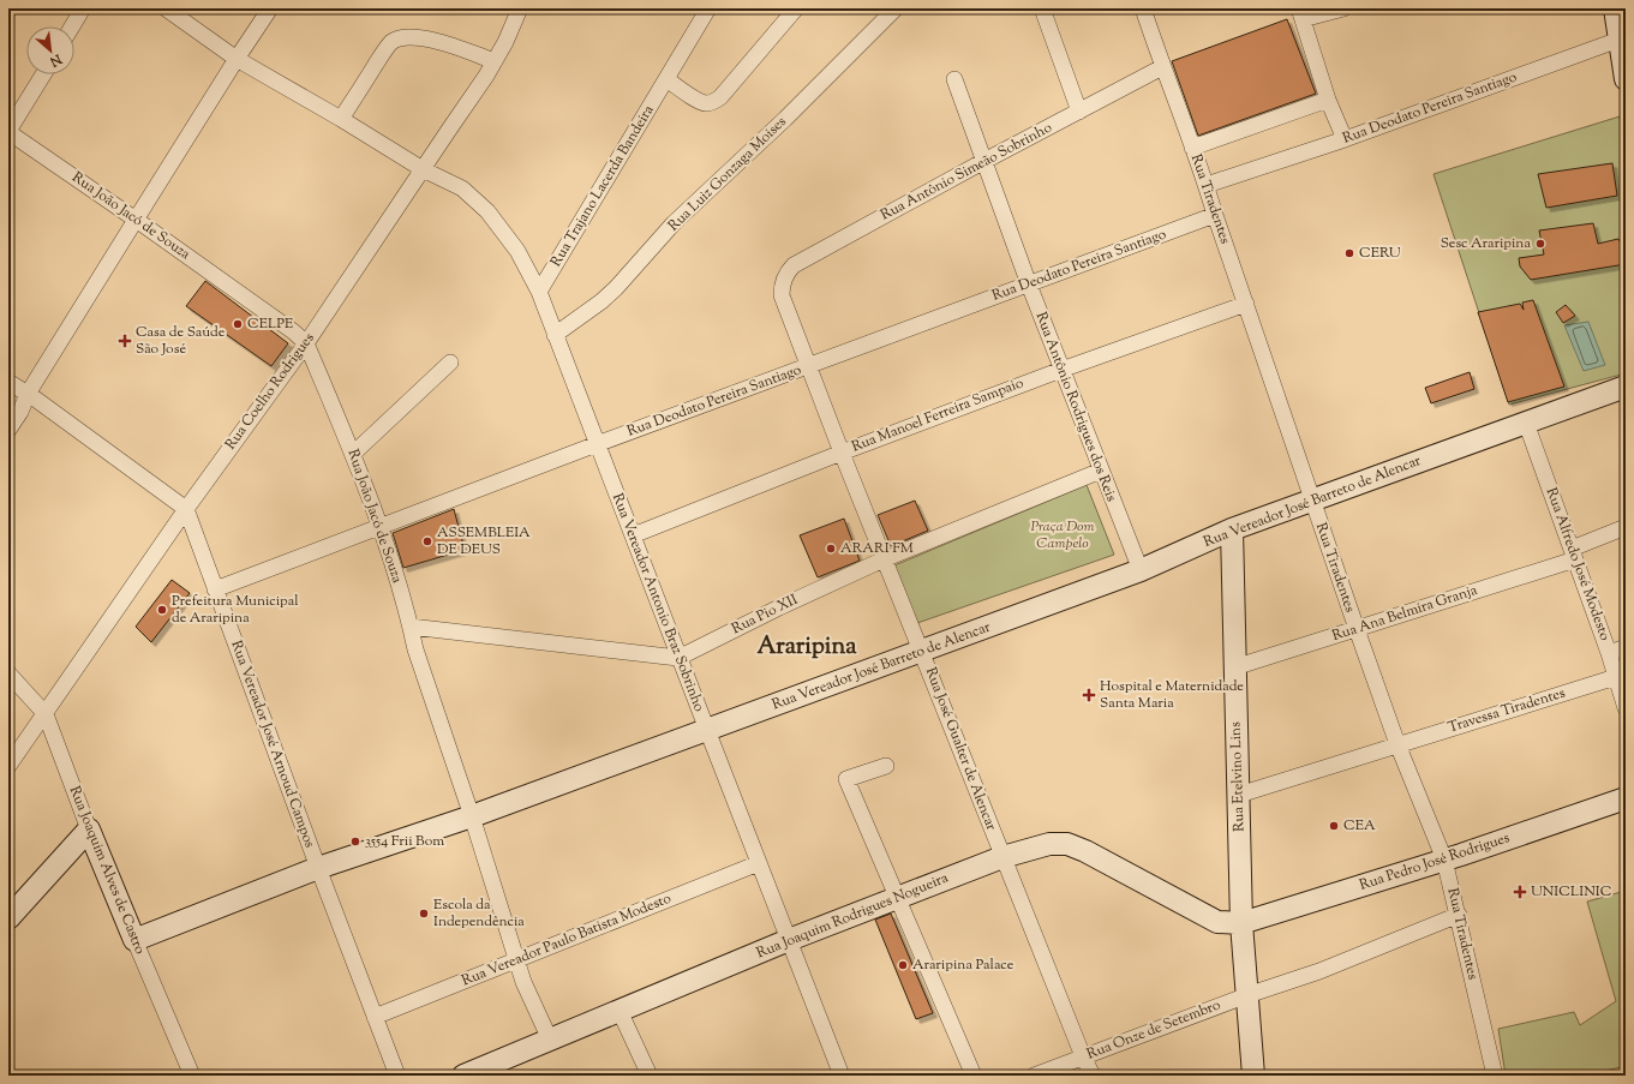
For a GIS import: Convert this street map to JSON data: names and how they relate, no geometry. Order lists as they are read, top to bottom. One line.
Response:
{"streets":{"main road":["Rua Vereador José Barreto de Alencar","Rua Etelvino Lins","Rua Pedro José Rodrigues","Rua Joaquim Alves de Castro","Rua Joaquim Rodrigues Nogueira"],"street":["Rua Deodato Pereira Santiago","Rua Antônio Simeão Sobrinho","Rua Luiz Gonzaga Moises","Rua Trajano Lacerda Bandeira","Rua Tiradentes","Rua João Jacó de Souza","Rua Coelho Rodrigues","Rua Antônio Rodrigues dos Reis","Rua Manoel Ferreira Sampaio","Rua Alfredo José Modesto","Rua Vereador Antonio Braz Sobrinho","Rua Ana Belmira Granja","Rua Pio XII","Travessa Tiradentes","Rua Vereador José Arnoud Campos","Rua José Gualter de Alencar","Rua Vereador Paulo Batista Modesto","Rua Onze de Setembro"]},"crossings":[["Rua Deodato Pereira Santiago","Rua Tiradentes"],["Rua Deodato Pereira Santiago","Rua João Jacó de Souza"],["Rua Deodato Pereira Santiago","Rua Antônio Rodrigues dos Reis"],["Rua Deodato Pereira Santiago","Rua Vereador Antonio Braz Sobrinho"],["Rua Deodato Pereira Santiago","Rua Vereador José Arnoud Campos"],["Rua Deodato Pereira Santiago","Rua José Gualter de Alencar"],["Rua Antônio Simeão Sobrinho","Rua Tiradentes"],["Rua Antônio Simeão Sobrinho","Rua Antônio Rodrigues dos Reis"],["Rua Antônio Simeão Sobrinho","Rua José Gualter de Alencar"],["Rua Luiz Gonzaga Moises","Rua Vereador Antonio Braz Sobrinho"],["Rua Trajano Lacerda Bandeira","Rua Vereador Antonio Braz Sobrinho"],["Rua Tiradentes","Rua Manoel Ferreira Sampaio"],["Rua Tiradentes","Rua Vereador José Barreto de Alencar"],["Rua Tiradentes","Rua Ana Belmira Granja"],["Rua Tiradentes","Travessa Tiradentes"],["Rua Tiradentes","Rua Pedro José Rodrigues"],["Rua Tiradentes","Rua Onze de Setembro"],["Rua João Jacó de Souza","Rua Coelho Rodrigues"],["Rua João Jacó de Souza","Rua Vereador José Barreto de Alencar"],["Rua João Jacó de Souza","Rua Joaquim Rodrigues Nogueira"],["Rua João Jacó de Souza","Rua Vereador Paulo Batista Modesto"],["Rua Coelho Rodrigues","Rua Vereador Antonio Braz Sobrinho"],["Rua Coelho Rodrigues","Rua Vereador José Arnoud Campos"],["Rua Coelho Rodrigues","Rua Joaquim Alves de Castro"],["Rua Antônio Rodrigues dos Reis","Rua Manoel Ferreira Sampaio"],["Rua Antônio Rodrigues dos Reis","Rua Vereador José Barreto de Alencar"],["Rua Antônio Rodrigues dos Reis","Rua Pio XII"],["Rua Manoel Ferreira Sampaio","Rua Vereador Antonio Braz Sobrinho"],["Rua Manoel Ferreira Sampaio","Rua José Gualter de Alencar"],["Rua Vereador José Barreto de Alencar","Rua Alfredo José Modesto"],["Rua Vereador José Barreto de Alencar","Rua Vereador Antonio Braz Sobrinho"],["Rua Vereador José Barreto de Alencar","Rua Vereador José Arnoud Campos"],["Rua Vereador José Barreto de Alencar","Rua José Gualter de Alencar"],["Rua Vereador José Barreto de Alencar","Rua Etelvino Lins"],["Rua Vereador José Barreto de Alencar","Rua Joaquim Alves de Castro"],["Rua Alfredo José Modesto","Rua Ana Belmira Granja"],["Rua Alfredo José Modesto","Travessa Tiradentes"],["Rua Vereador Antonio Braz Sobrinho","Rua Pio XII"],["Rua Vereador Antonio Braz Sobrinho","Rua Joaquim Rodrigues Nogueira"],["Rua Vereador Antonio Braz Sobrinho","Rua Vereador Paulo Batista Modesto"],["Rua Ana Belmira Granja","Rua Etelvino Lins"],["Rua Pio XII","Rua José Gualter de Alencar"],["Travessa Tiradentes","Rua Etelvino Lins"],["Rua Vereador José Arnoud Campos","Rua Vereador Paulo Batista Modesto"],["Rua José Gualter de Alencar","Rua Joaquim Rodrigues Nogueira"],["Rua José Gualter de Alencar","Rua Onze de Setembro"],["Rua Etelvino Lins","Rua Pedro José Rodrigues"],["Rua Etelvino Lins","Rua Joaquim Rodrigues Nogueira"],["Rua Etelvino Lins","Rua Onze de Setembro"],["Rua Pedro José Rodrigues","Rua Joaquim Rodrigues Nogueira"]],"districts":["Araripina"],"parks":["Praça Dom Campelo"],"places":{"other":["Sesc Araripina","CERU","CELPE","ASSEMBLEIA DE DEUS","ARARI FM","Prefeitura Municipal de Araripina","CEA","3554 Frii Bom","Escola da Independência","Araripina Palace"],"health":["Casa de Saúde São José","Hospital e Maternidade Santa Maria","UNICLINIC"]},"north":"bottom right"}
